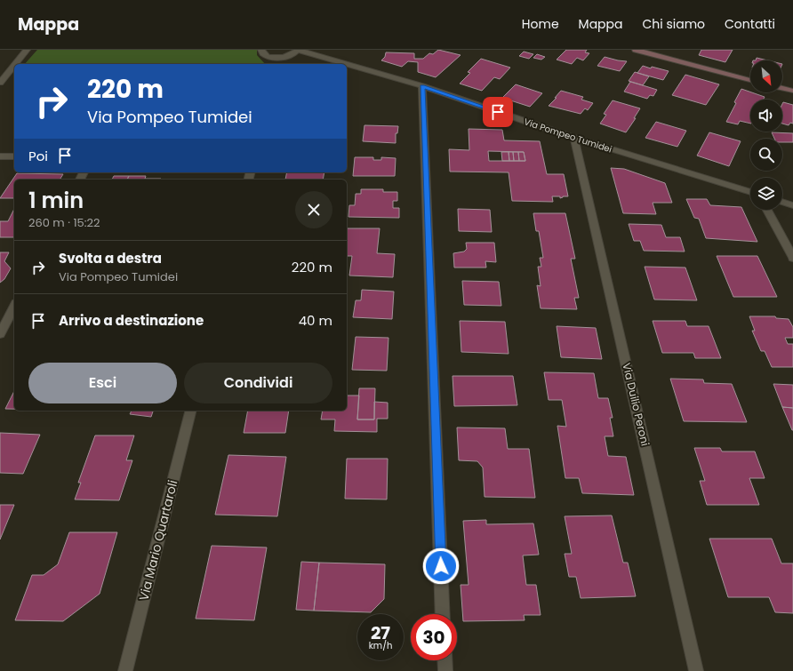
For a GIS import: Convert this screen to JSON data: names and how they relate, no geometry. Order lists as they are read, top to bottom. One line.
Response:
{"streets":{"street":["Via Pompeo Tumidei","Via Duilio Peroni","Via Mario Quartaroli"]},"crossings":[["Via Pompeo Tumidei","Via Duilio Peroni"]],"north":"bottom right","page":{"header":"Mappa","nav":["Home","Mappa","Chi siamo","Contatti"],"turn":["220 m","Via Pompeo Tumidei"],"then":"Poi","heading":["1 min","260 m · 15:22"],"list":[{"name":"Svolta a destra","note":"Via Pompeo Tumidei","value":"220 m"},{"name":"Arrivo a destinazione","value":"40 m"}],"buttons":["Esci","Condividi"],"speed":"27 km/h","limit":"30"}}
